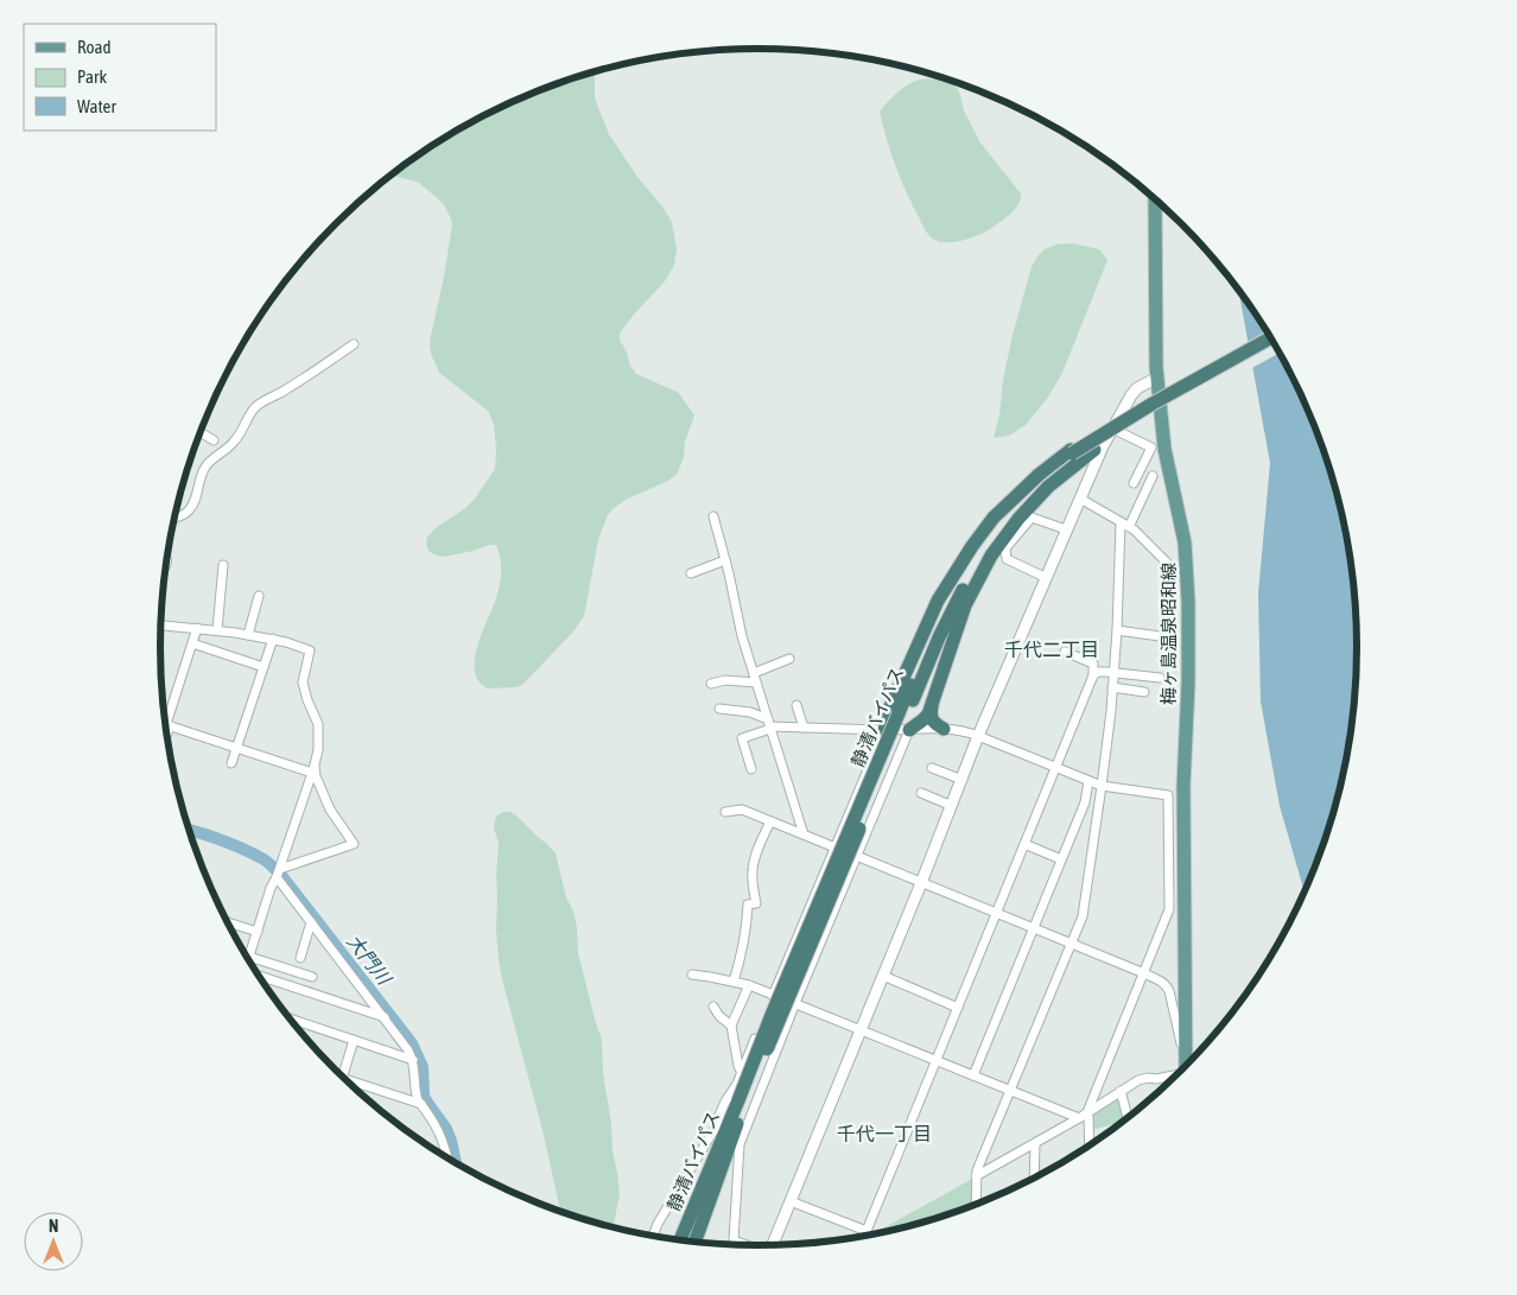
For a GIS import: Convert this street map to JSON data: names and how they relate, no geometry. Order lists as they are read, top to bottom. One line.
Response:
{"streets":{"highway":["静清バイパス"],"main road":["梅ヶ島温泉昭和線"]},"districts":["千代二丁目","千代一丁目"],"water":["大門川"],"legend":["Road","Park","Water"],"north":"top"}
